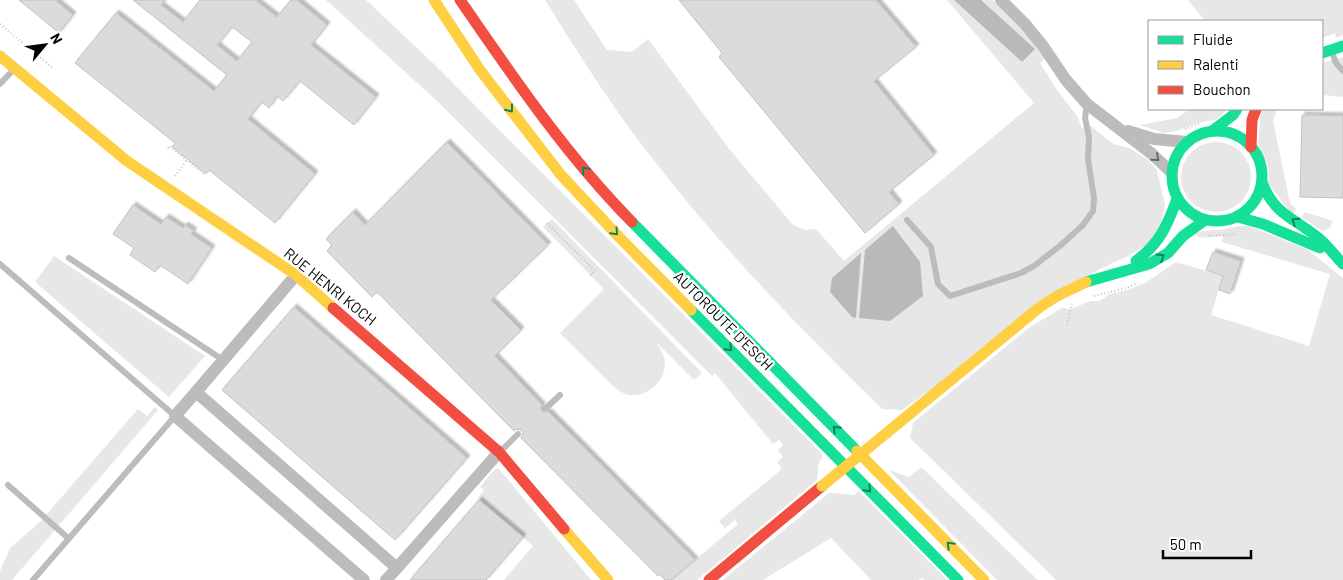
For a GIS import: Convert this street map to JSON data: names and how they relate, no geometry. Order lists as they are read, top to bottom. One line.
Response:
{"streets":{"main road":["RUE HENRI KOCH","AUTOROUTE D'ESCH"]},"legend":["Fluide","Ralenti","Bouchon"],"scale_bar":"50 m","north":"top right"}
